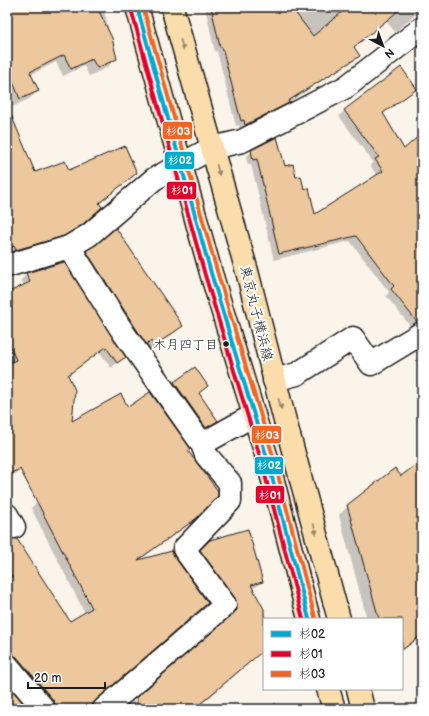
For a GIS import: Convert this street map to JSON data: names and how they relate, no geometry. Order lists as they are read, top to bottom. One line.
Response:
{"streets":{"main road":["東京丸子横浜線"]},"places":["木月四丁目"],"lines":["transit line 杉02","transit line 杉03","transit line 杉01"],"legend":["杉02","杉01","杉03"],"scale_bar":"20 m","north":"bottom right"}
